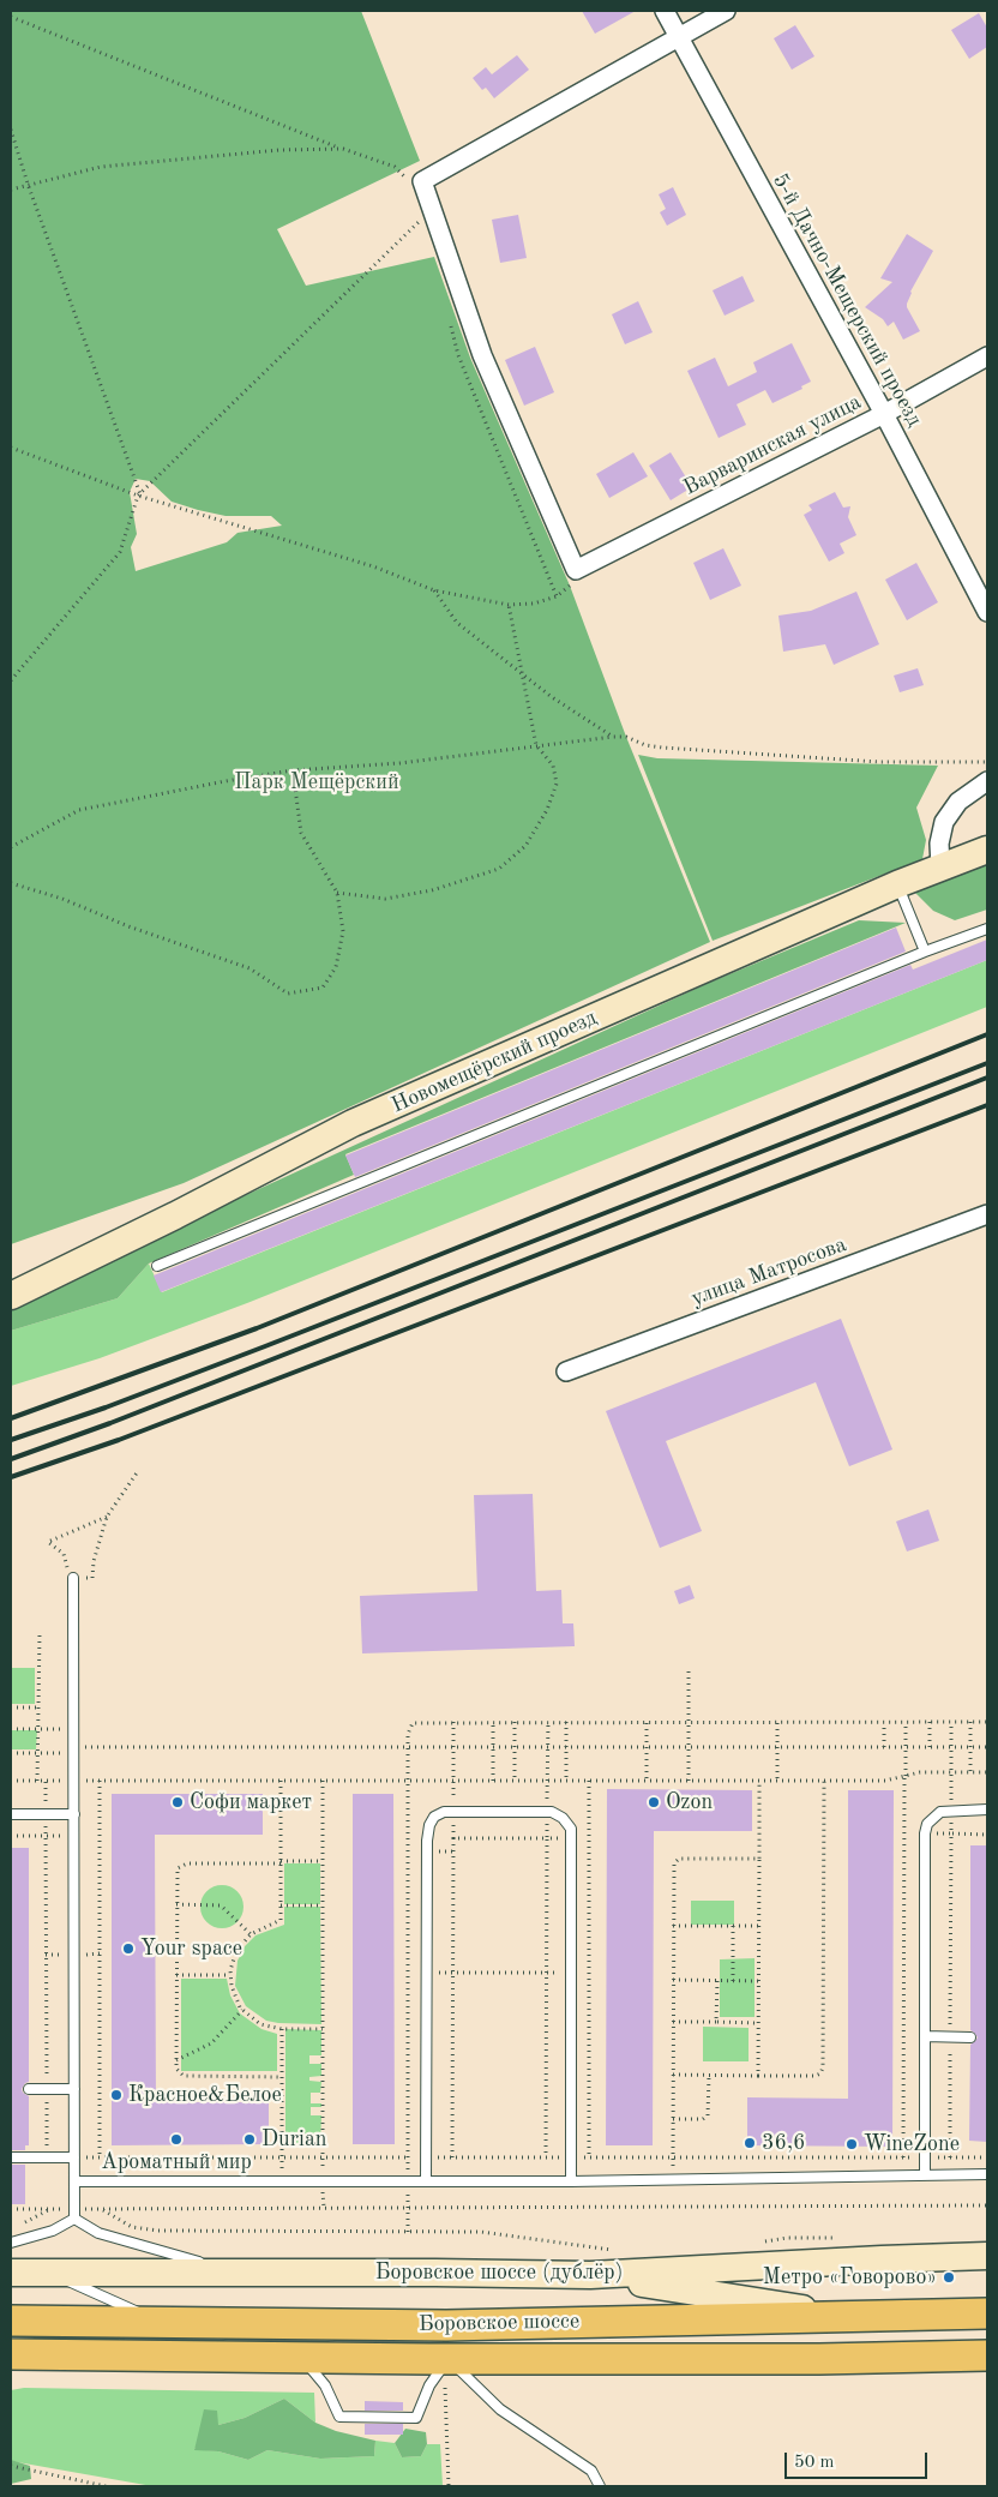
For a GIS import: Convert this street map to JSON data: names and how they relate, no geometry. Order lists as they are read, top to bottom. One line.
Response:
{"streets":{"main road":["Боровское шоссе"],"street":["5-й Дачно-Мещерский проезд","Варваринская улица","Новомещёрский проезд","улица Матросова","Боровское шоссе (дублёр)"]},"crossings":[["5-й Дачно-Мещерский проезд","Варваринская улица"]],"parks":["Парк Мещёрский"],"places":["Софи маркет","Ozon","Your space","Красное&Белое","Ароматный мир","Durian","36,6","WineZone","Метро «Говорово»"],"scale_bar":"50 m"}
